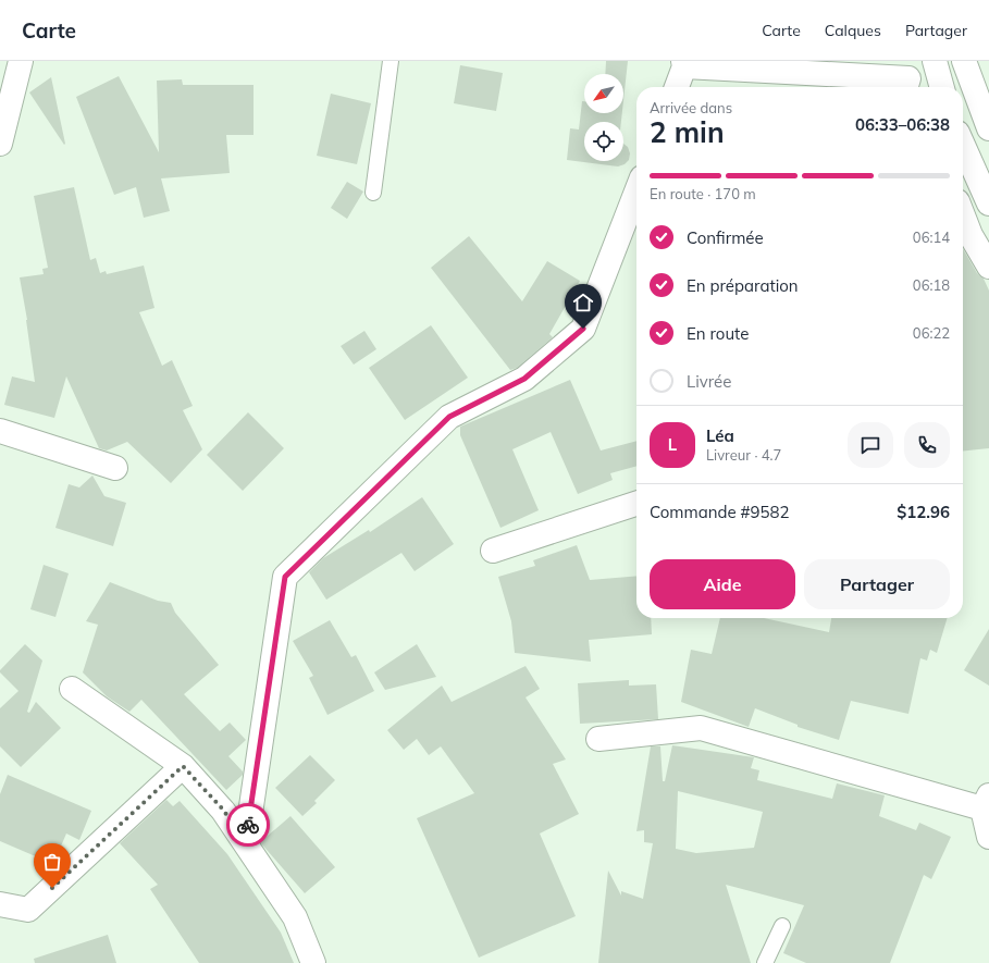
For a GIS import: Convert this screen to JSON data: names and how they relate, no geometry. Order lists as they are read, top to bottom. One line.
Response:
{"north":"bottom left","page":{"header":"Carte","nav":["Carte","Calques","Partager"],"heading":["2 min","Arrivée dans","06:33–06:38"],"panel":["Léa","Livreur · 4.7","Commande #9582","$12.96"],"bar":"En route · 170 m","list":[["Confirmée","06:14"],["En préparation","06:18"],["En route","06:22"],"Livrée"],"round":"L","buttons":["Aide","Partager"]}}
